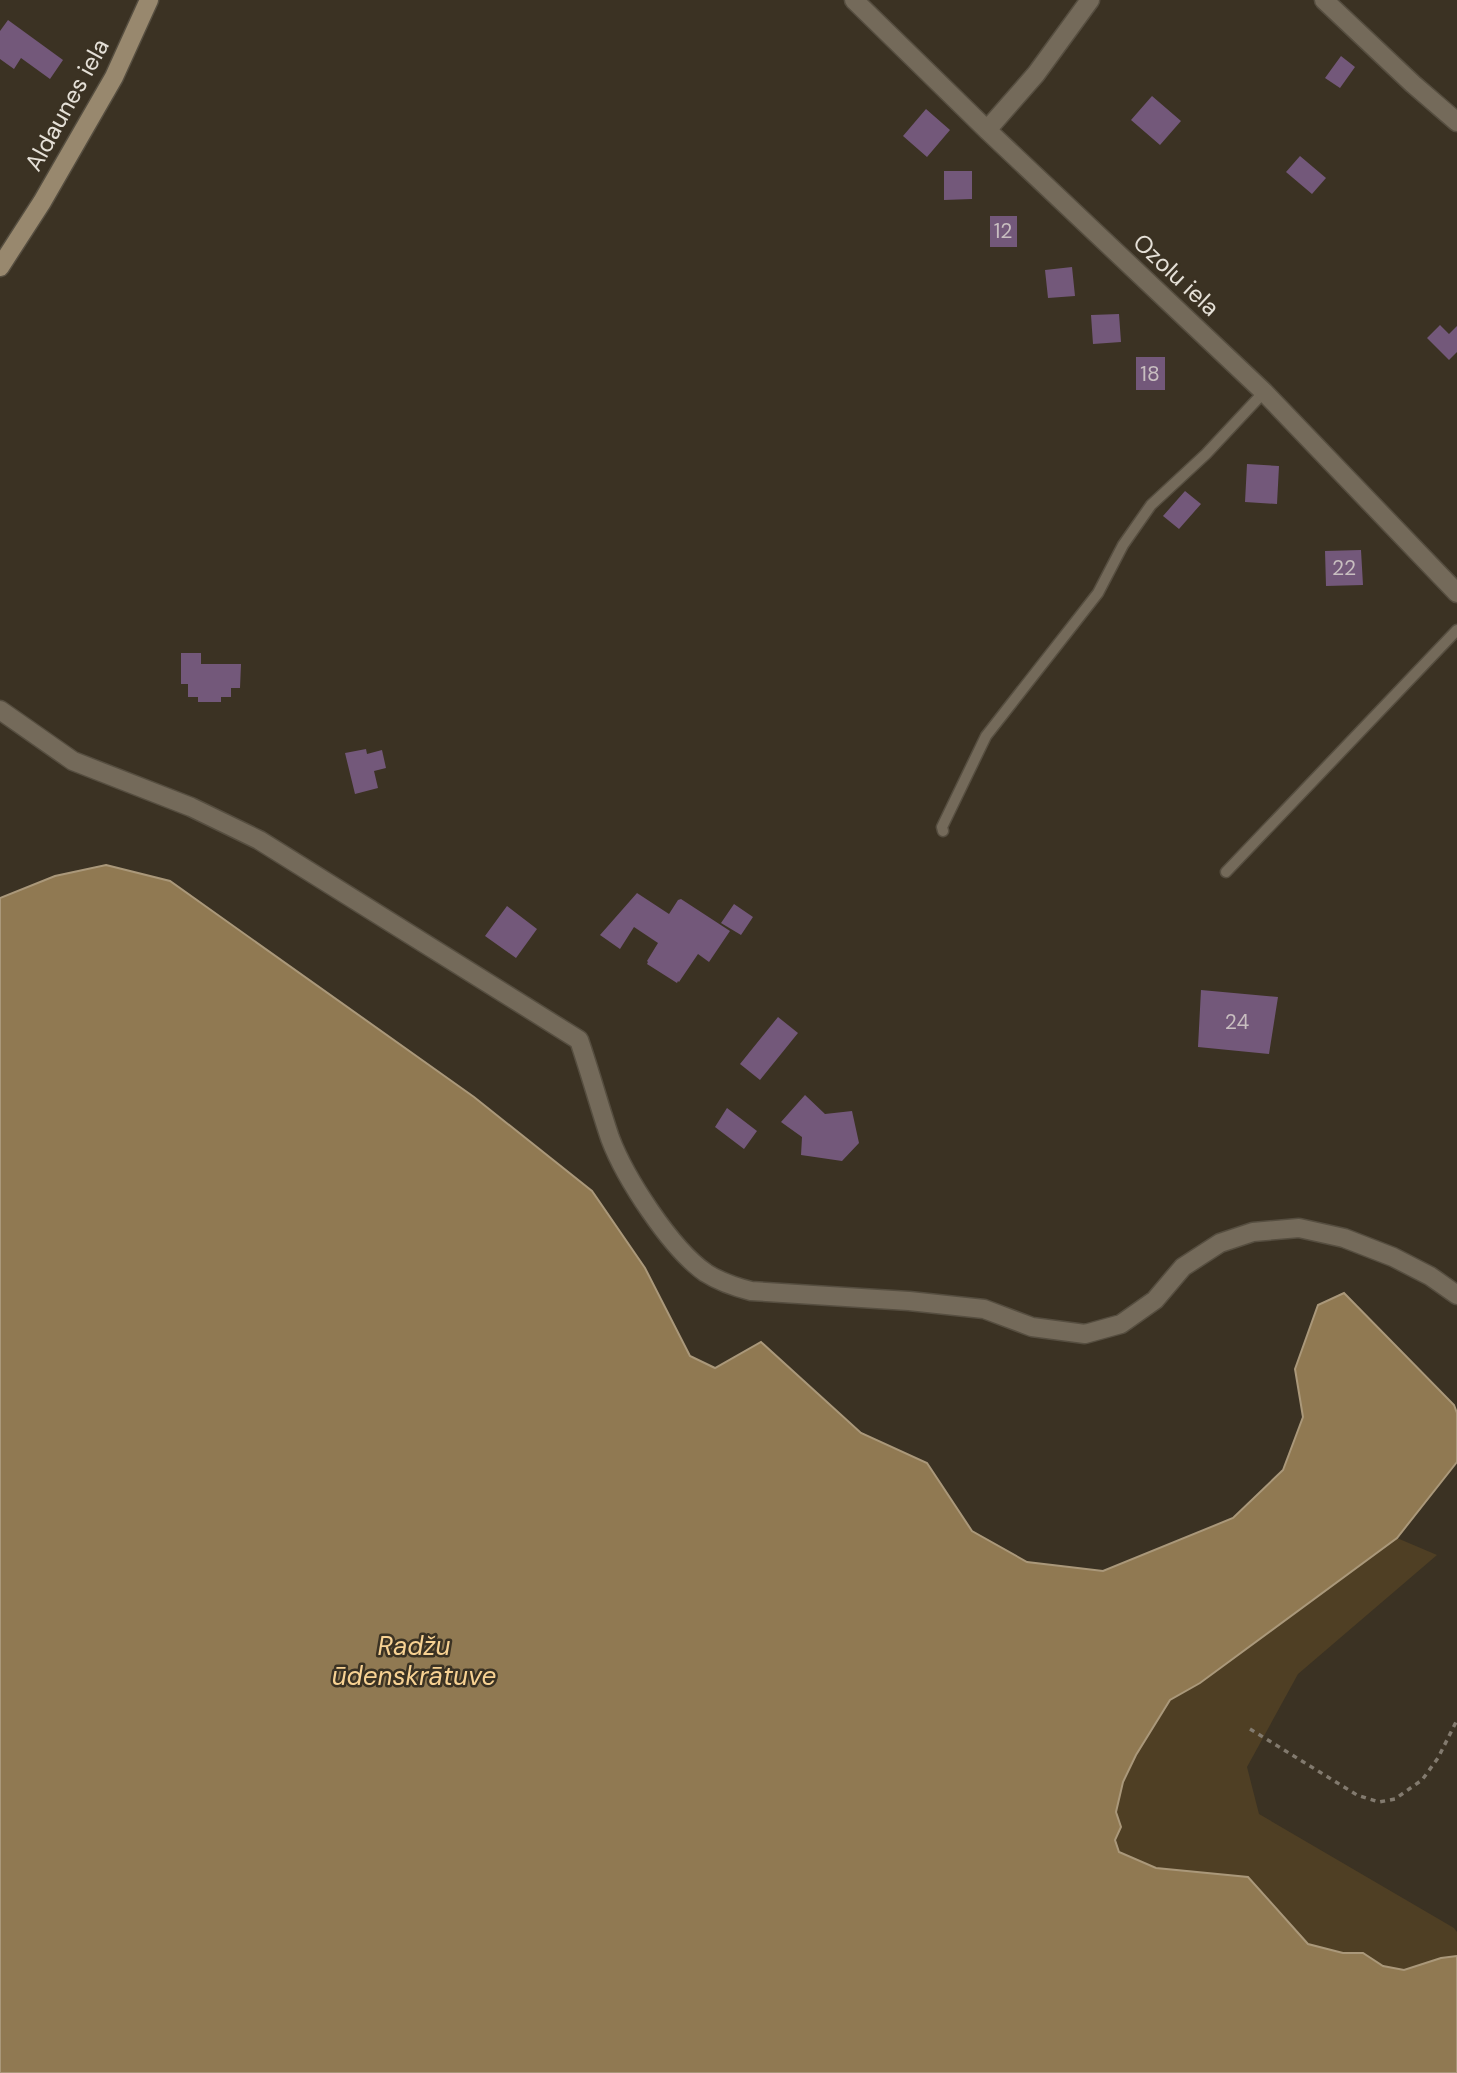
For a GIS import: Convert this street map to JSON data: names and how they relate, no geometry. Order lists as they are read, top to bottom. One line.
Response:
{"streets":{"street":["Aldaunes iela","Ozolu iela"]},"water":["Radžu ūdenskrātuve"],"house_numbers":["12","18","22","24"]}
